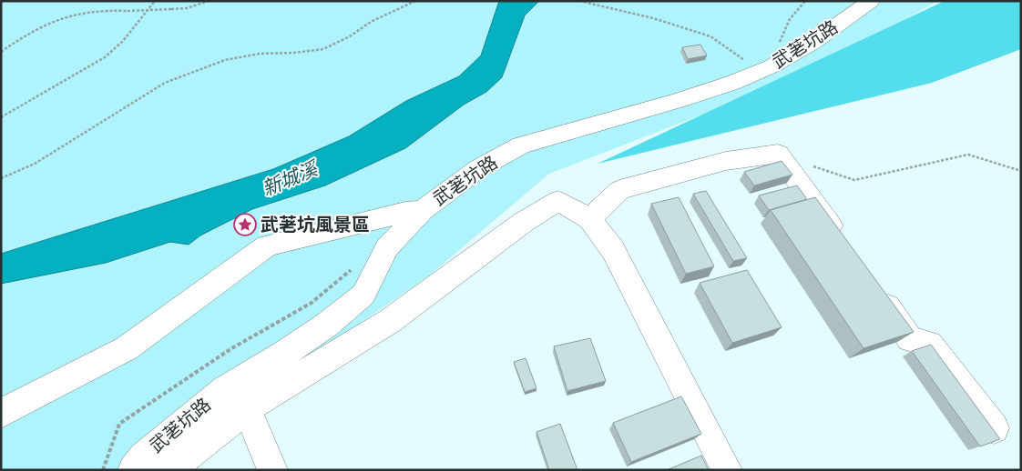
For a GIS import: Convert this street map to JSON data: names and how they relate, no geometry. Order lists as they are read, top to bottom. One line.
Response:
{"streets":{"street":["武荖坑路"]},"water":["新城溪"],"places":{"place":["武荖坑風景區"]}}
